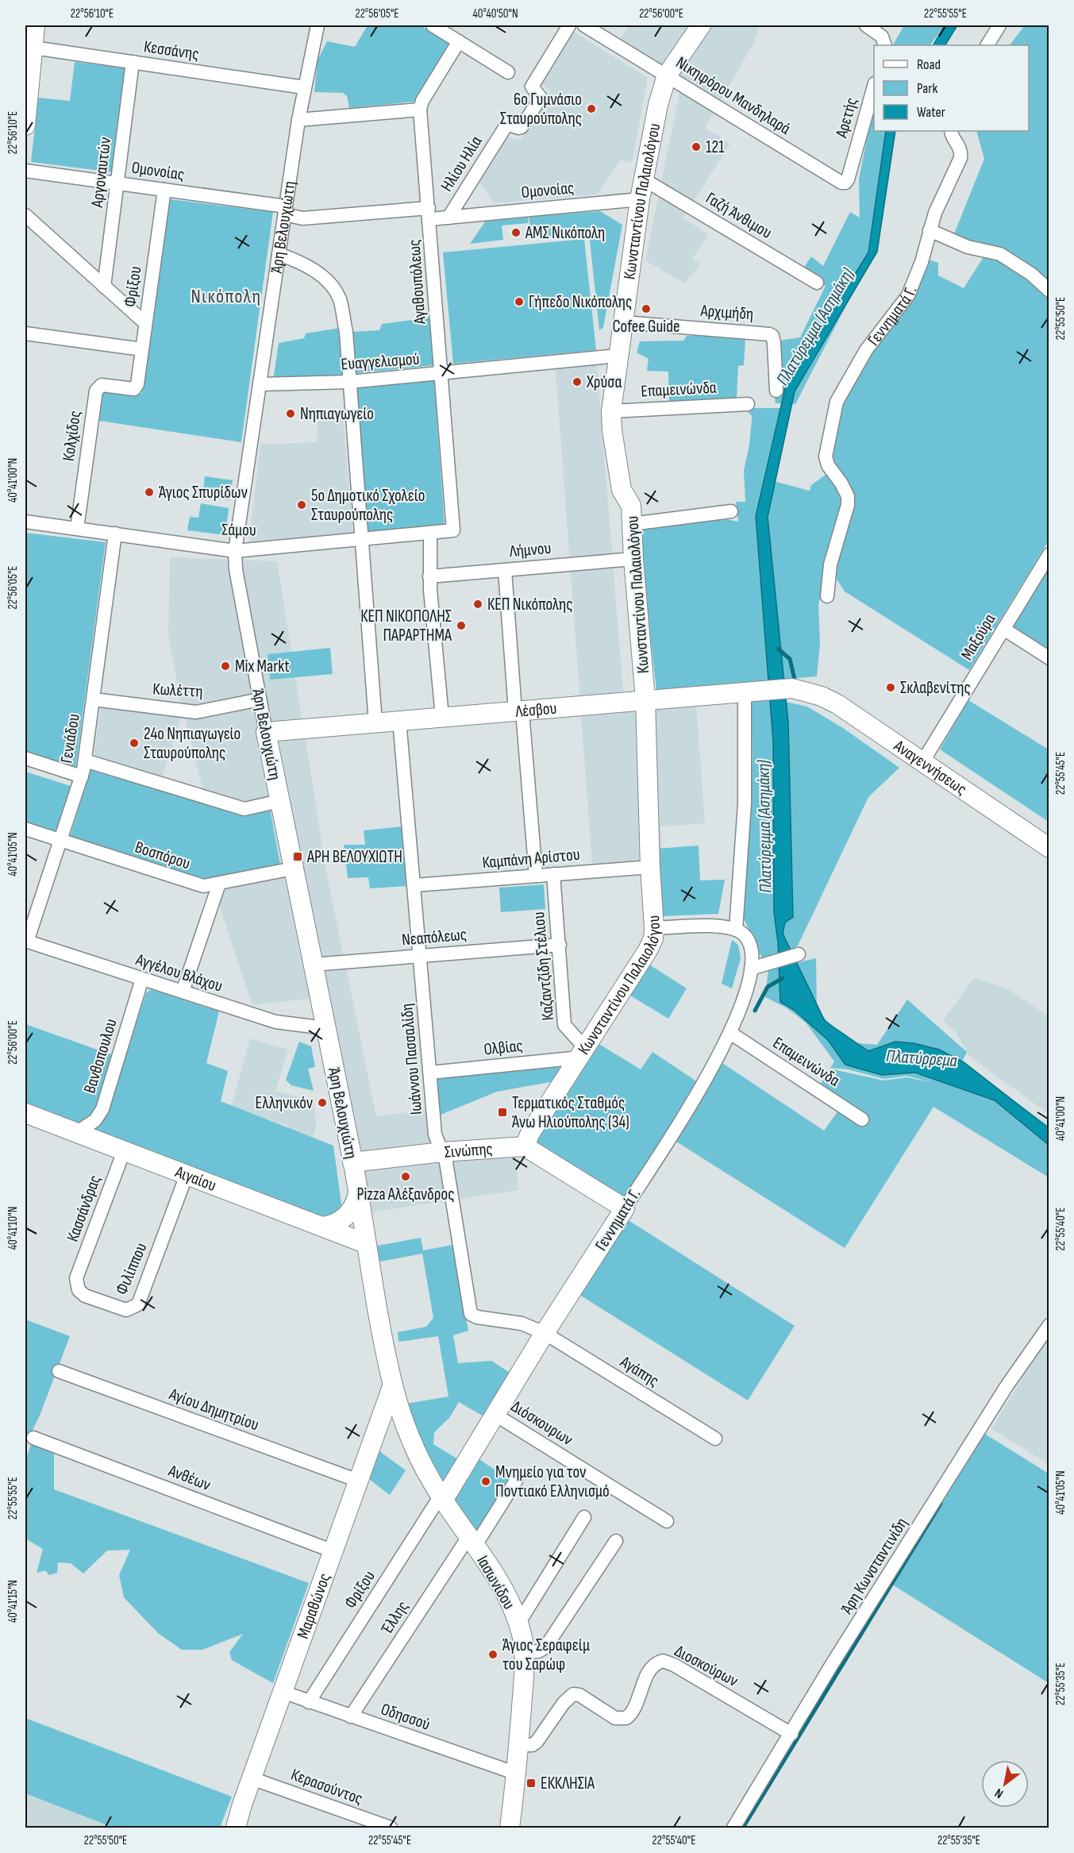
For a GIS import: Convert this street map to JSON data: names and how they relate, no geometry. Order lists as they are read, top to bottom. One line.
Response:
{"streets":{"street":["Κεσσάνης","Νικηφόρου Μανδηλαρά","Αρετής","Ηλίου Ηλία","Ομονοίας","Αργοναυτών","Κωνσταντίνου Παλαιολόγου","Γαζή Άνθιμου","Άρη Βελουχιώτη","Αγαθουπόλεως","Φρίξου","Αρχιμήδη","Γεννηματά Γ.","Ευαγγελισμού","Επαμεινώνδα","Κολχίδος","Σάμου","Λήμνου","Μαξούρα","Κωλέττη","Λέσβου","Γενιάδου","Αναγεννήσεως","Βοσπόρου","Καμπάνη Αρίστου","Νεαπόλεως","Καζαντζίδη Στέλιου","Αγγέλου Βλάχου","Ολβίας","Βανθοπουλου","Ιωάννου Πασσαλίδη","Σινώπης","Αιγαίου","Κασσάνδρας","Φιλίππου","Αγάπης","Αγίου Δημητρίου","Διόσκουρων","Ανθέων","Άρη Κωνσταντινίδη","Ιασωνίδου","Μαραθώνος","Έλλης","Διοσκούρων","Οδησσού","Κερασούντος"]},"crossings":[["Κεσσάνης","Αργοναυτών"],["Κεσσάνης","Άρη Βελουχιώτη"],["Νικηφόρου Μανδηλαρά","Αρετής"],["Νικηφόρου Μανδηλαρά","Κωνσταντίνου Παλαιολόγου"],["Ηλίου Ηλία","Ομονοίας"],["Ομονοίας","Αργοναυτών"],["Ομονοίας","Κωνσταντίνου Παλαιολόγου"],["Ομονοίας","Άρη Βελουχιώτη"],["Ομονοίας","Αγαθουπόλεως"],["Ομονοίας","Φρίξου"],["Κωνσταντίνου Παλαιολόγου","Γαζή Άνθιμου"],["Κωνσταντίνου Παλαιολόγου","Αρχιμήδη"],["Κωνσταντίνου Παλαιολόγου","Ευαγγελισμού"],["Κωνσταντίνου Παλαιολόγου","Επαμεινώνδα"],["Κωνσταντίνου Παλαιολόγου","Λήμνου"],["Κωνσταντίνου Παλαιολόγου","Λέσβου"],["Κωνσταντίνου Παλαιολόγου","Καμπάνη Αρίστου"],["Κωνσταντίνου Παλαιολόγου","Καζαντζίδη Στέλιου"],["Κωνσταντίνου Παλαιολόγου","Ολβίας"],["Κωνσταντίνου Παλαιολόγου","Σινώπης"],["Άρη Βελουχιώτη","Ευαγγελισμού"],["Άρη Βελουχιώτη","Σάμου"],["Άρη Βελουχιώτη","Κωλέττη"],["Άρη Βελουχιώτη","Λέσβου"],["Άρη Βελουχιώτη","Βοσπόρου"],["Άρη Βελουχιώτη","Νεαπόλεως"],["Άρη Βελουχιώτη","Αγγέλου Βλάχου"],["Άρη Βελουχιώτη","Σινώπης"],["Άρη Βελουχιώτη","Αιγαίου"],["Άρη Βελουχιώτη","Ιασωνίδου"],["Άρη Βελουχιώτη","Μαραθώνος"],["Αγαθουπόλεως","Ευαγγελισμού"],["Αγαθουπόλεως","Σάμου"],["Φρίξου","Γεννηματά Γ."],["Φρίξου","Κολχίδος"],["Φρίξου","Ιασωνίδου"],["Φρίξου","Οδησσού"],["Γεννηματά Γ.","Επαμεινώνδα"],["Γεννηματά Γ.","Ιωάννου Πασσαλίδη"],["Γεννηματά Γ.","Αγάπης"],["Γεννηματά Γ.","Διόσκουρων"],["Γεννηματά Γ.","Ιασωνίδου"],["Κολχίδος","Σάμου"],["Σάμου","Γενιάδου"],["Μαξούρα","Αναγεννήσεως"],["Κωλέττη","Γενιάδου"],["Λέσβου","Αναγεννήσεως"],["Λέσβου","Ιωάννου Πασσαλίδη"],["Γενιάδου","Βοσπόρου"],["Γενιάδου","Αγγέλου Βλάχου"],["Καμπάνη Αρίστου","Καζαντζίδη Στέλιου"],["Καμπάνη Αρίστου","Ιωάννου Πασσαλίδη"],["Νεαπόλεως","Καζαντζίδη Στέλιου"],["Νεαπόλεως","Ιωάννου Πασσαλίδη"],["Καζαντζίδη Στέλιου","Ολβίας"],["Αγγέλου Βλάχου","Βανθοπουλου"],["Ολβίας","Ιωάννου Πασσαλίδη"],["Βανθοπουλου","Αιγαίου"],["Ιωάννου Πασσαλίδη","Σινώπης"],["Ιωάννου Πασσαλίδη","Αγάπης"],["Αιγαίου","Κασσάνδρας"],["Αιγαίου","Φιλίππου"],["Κασσάνδρας","Φιλίππου"],["Αγίου Δημητρίου","Μαραθώνος"],["Ανθέων","Μαραθώνος"],["Άρη Κωνσταντινίδη","Διοσκούρων"],["Ιασωνίδου","Μαραθώνος"],["Ιασωνίδου","Έλλης"],["Ιασωνίδου","Διοσκούρων"],["Ιασωνίδου","Οδησσού"],["Μαραθώνος","Οδησσού"],["Μαραθώνος","Κερασούντος"],["Έλλης","Οδησσού"]],"districts":["Νικόπολη"],"water":["Πλατύρεμμα (Ασημάκη)","Πλατύρρεμα"],"places":{"other":["6ο Γυμνάσιο Σταυρούπολης","121","ΑΜΣ Νικόπολη","Γήπεδο Νικόπολης","Cofee Guide","Χρύσα","Νηπιαγωγείο","Άγιος Σπυρίδων","5ο Δημοτικό Σχολείο Σταυρούπολης","ΚΕΠ Νικόπολης","ΚΕΠ ΝΙΚΟΠΟΛΗΣ ΠΑΡΑΡΤΗΜΑ","Mix Markt","Σκλαβενίτης","24ο Νηπιαγωγείο Σταυρούπολης","Ελληνικόν","Pizza Αλέξανδρος","Μνημείο για τον Ποντιακό Ελληνισμό","Άγιος Σεραφείμ του Σαρώφ"],"transit":["ΑΡΗ ΒΕΛΟΥΧΙΩΤΗ","Τερματικός Σταθμός Άνω Ηλιούπολης (34)","ΕΚΚΛΗΣΙΑ"]},"legend":["Road","Park","Water"],"north":"bottom left","coordinates":["22°56'10\"E","22°56'05\"E","40°40'50\"N","22°56'00\"E","22°55'55\"E","22°55'50\"E","40°41'00\"N","22°55'45\"E","40°41'05\"N","40°41'10\"N","22°55'40\"E","40°41'15\"N","22°55'35\"E"]}
